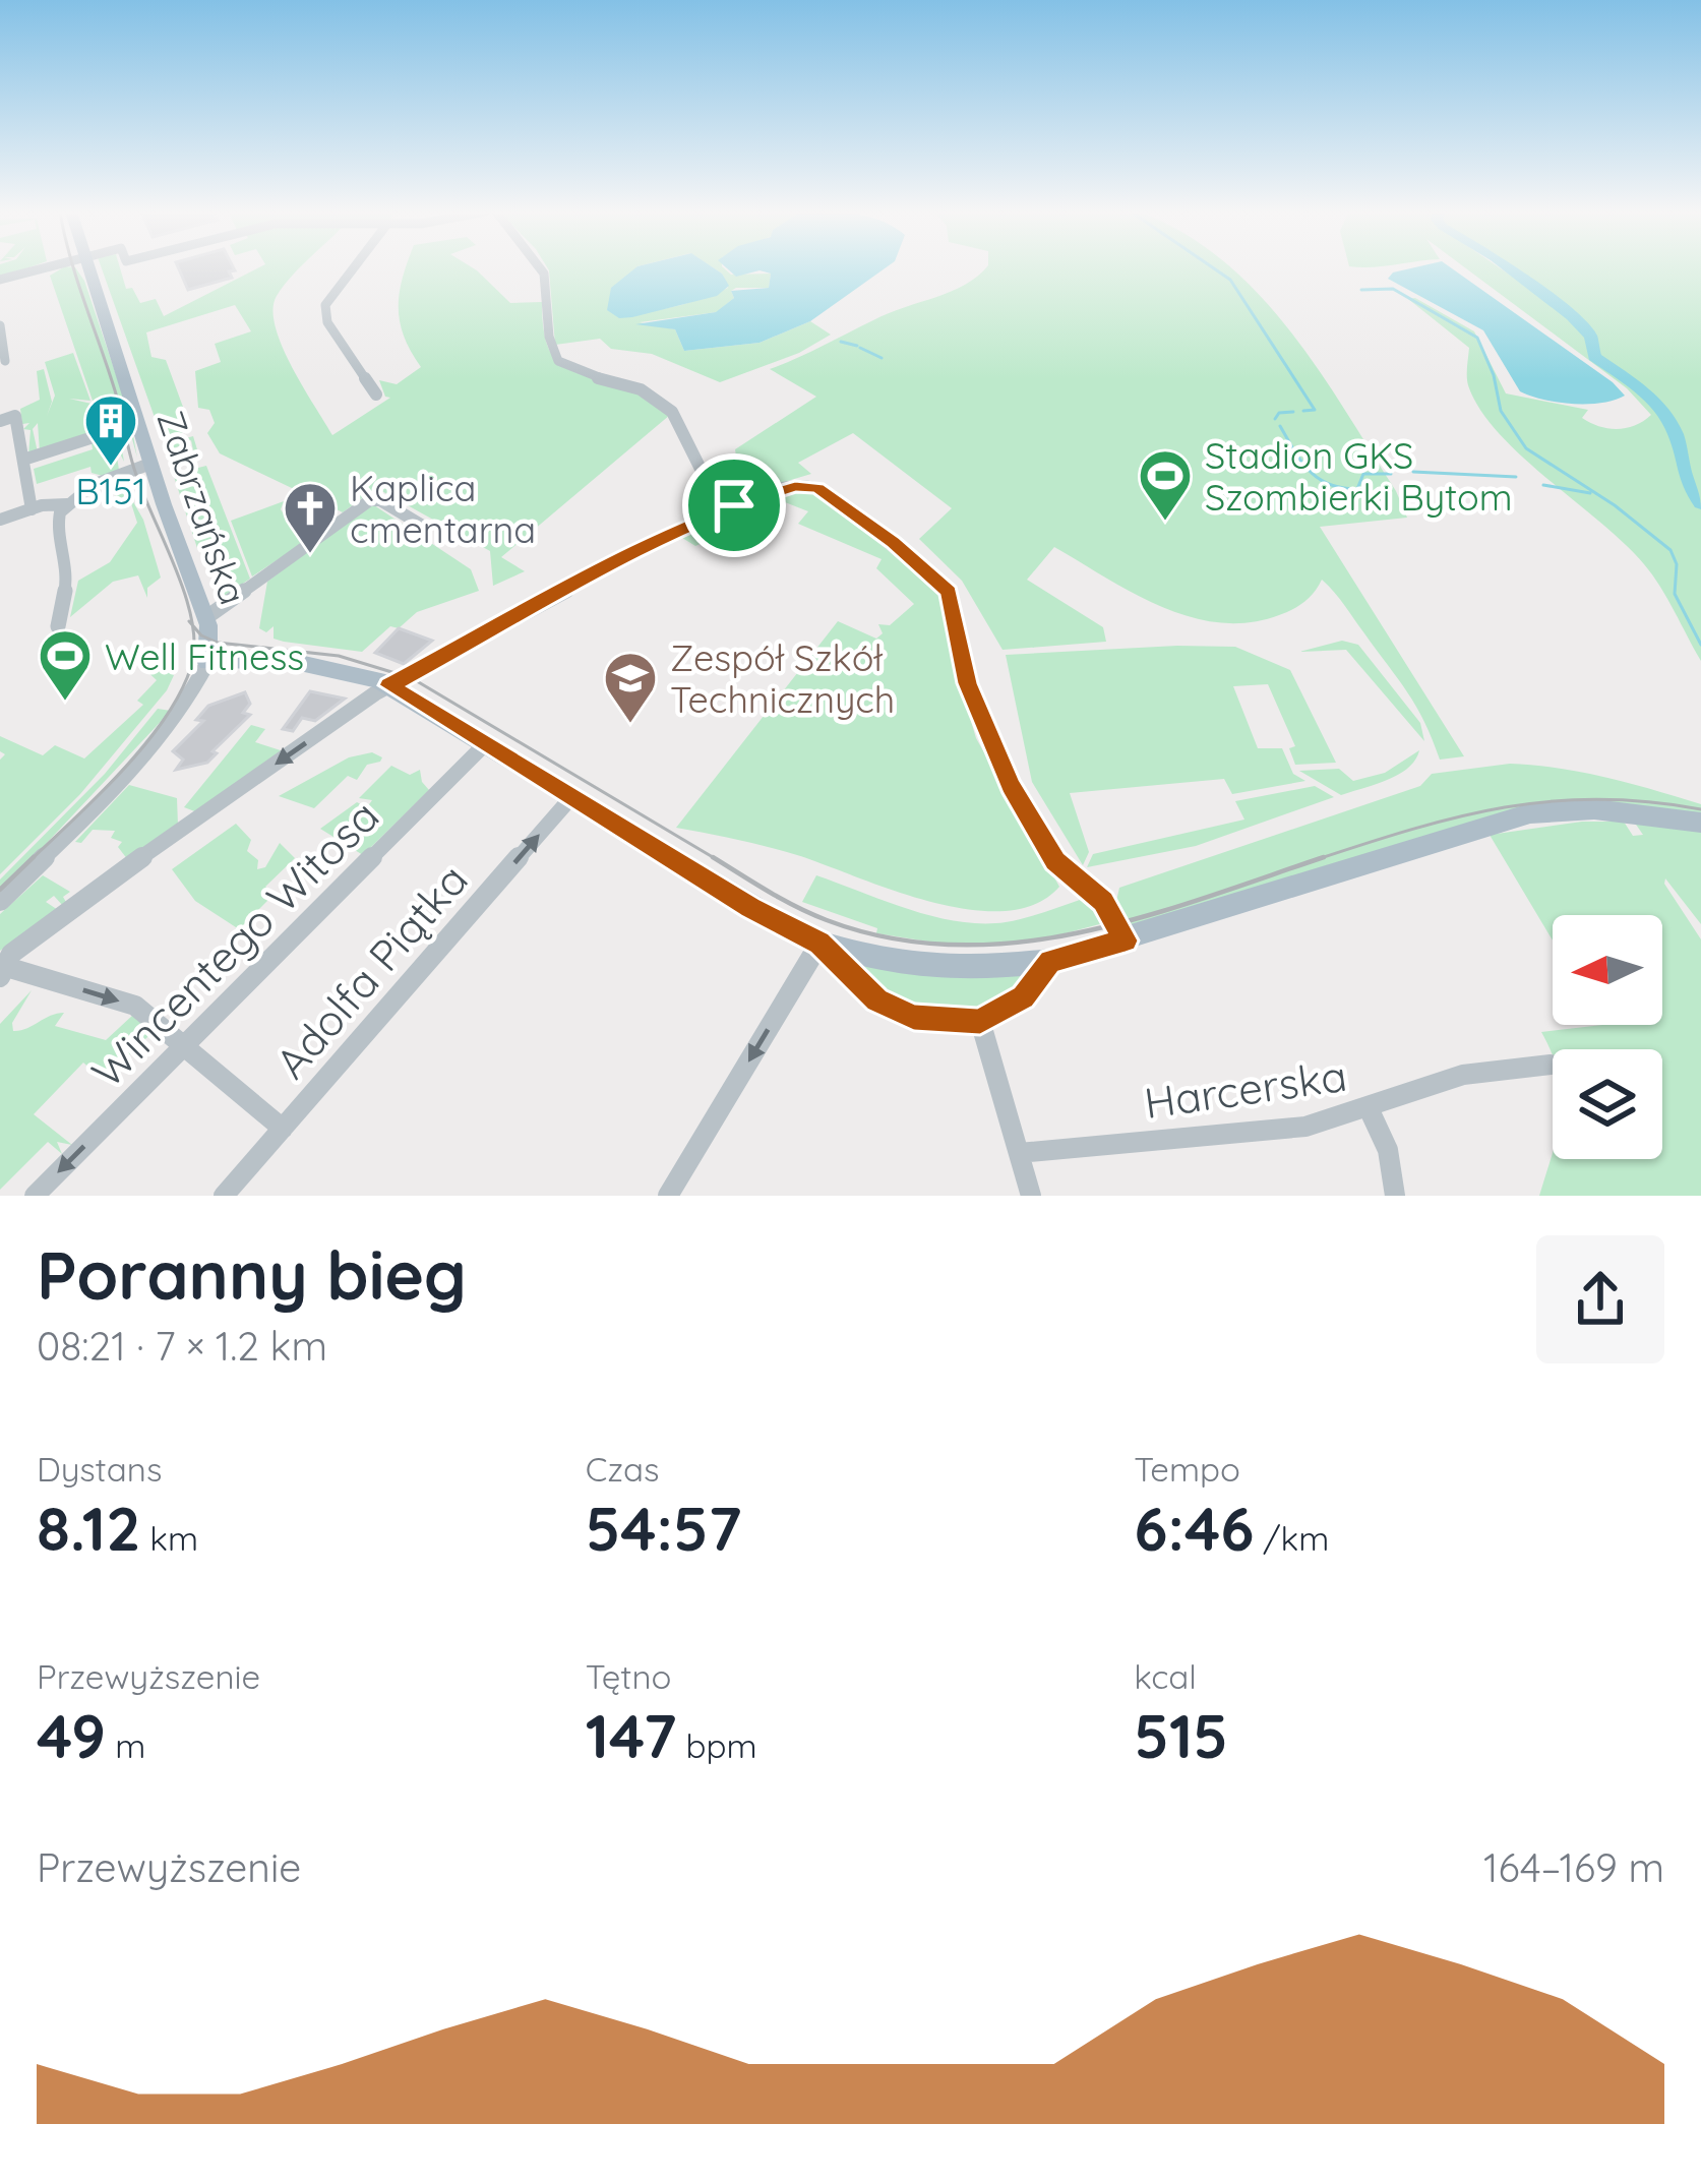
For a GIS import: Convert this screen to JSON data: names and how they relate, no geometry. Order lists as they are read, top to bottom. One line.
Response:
{"streets":{"main road":["Zabrzańska"],"street":["Wincentego Witosa","Adolfa Piątka","Harcerska"]},"one_way":["Adolfa Piątka"],"places":{"building":["B151"],"sports":["Stadion GKS Szombierki Bytom","Well Fitness"],"church":["Kaplica cmentarna"],"school or university":["Zespół Szkół Technicznych"]},"north":"left","page":{"heading":["Poranny bieg","08:21 · 7 × 1.2 km"],"stats":[["Dystans","8.12 km"],["Czas","54:57"],["Tempo","6:46 /km"],["Przewyższenie","49 m"],["Tętno","147 bpm"],["kcal","515"]],"chart":["Przewyższenie","164–169 m"]}}
